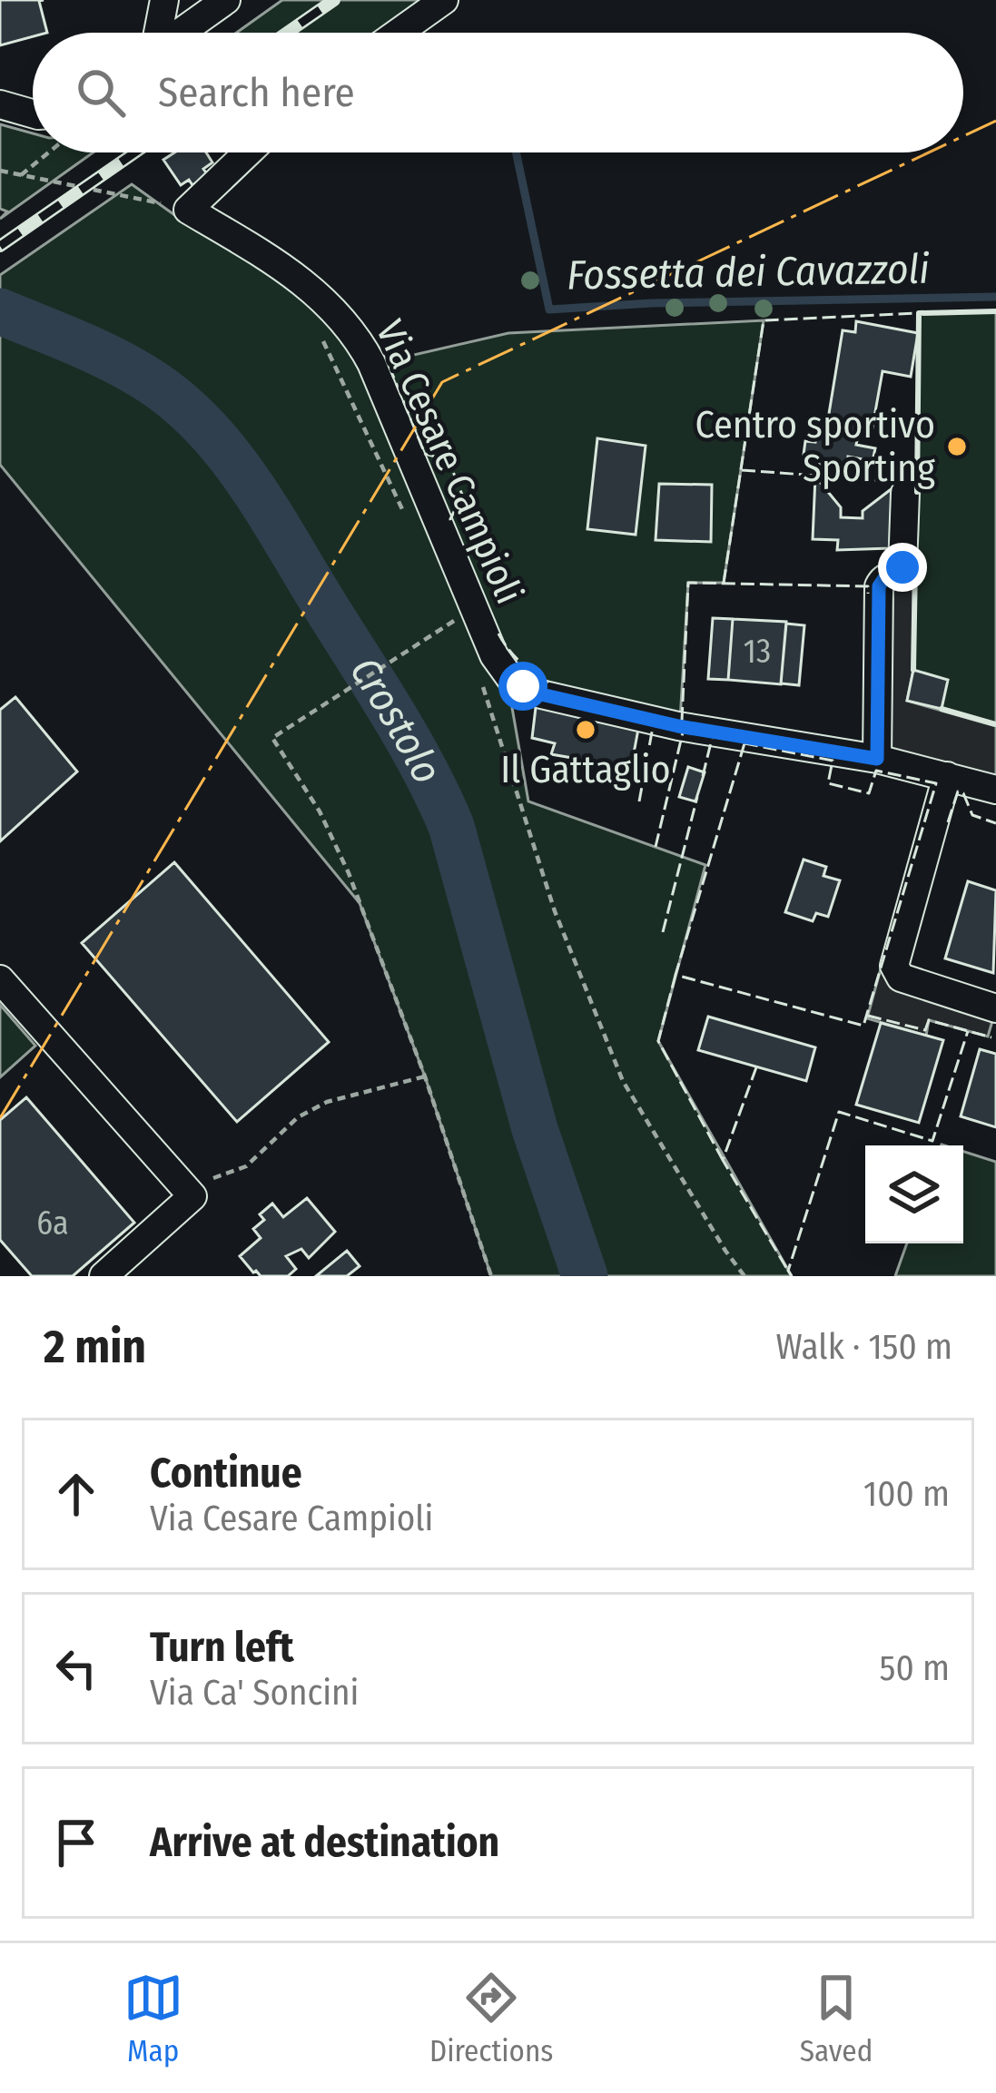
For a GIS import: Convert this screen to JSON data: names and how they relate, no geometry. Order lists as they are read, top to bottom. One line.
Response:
{"streets":{"street":["Via Cesare Campioli"]},"water":["Fossetta dei Cavazzoli","Crostolo"],"places":["Centro sportivo Sporting","Il Gattaglio"],"house_numbers":["13","6a"],"page":{"search":"Search here","heading":["2 min","Walk · 150 m"],"list":[["Continue","Via Cesare Campioli","100 m"],["Turn left","Via Ca' Soncini","50 m"],"Arrive at destination"],"nav":["Map","Directions","Saved"]}}
